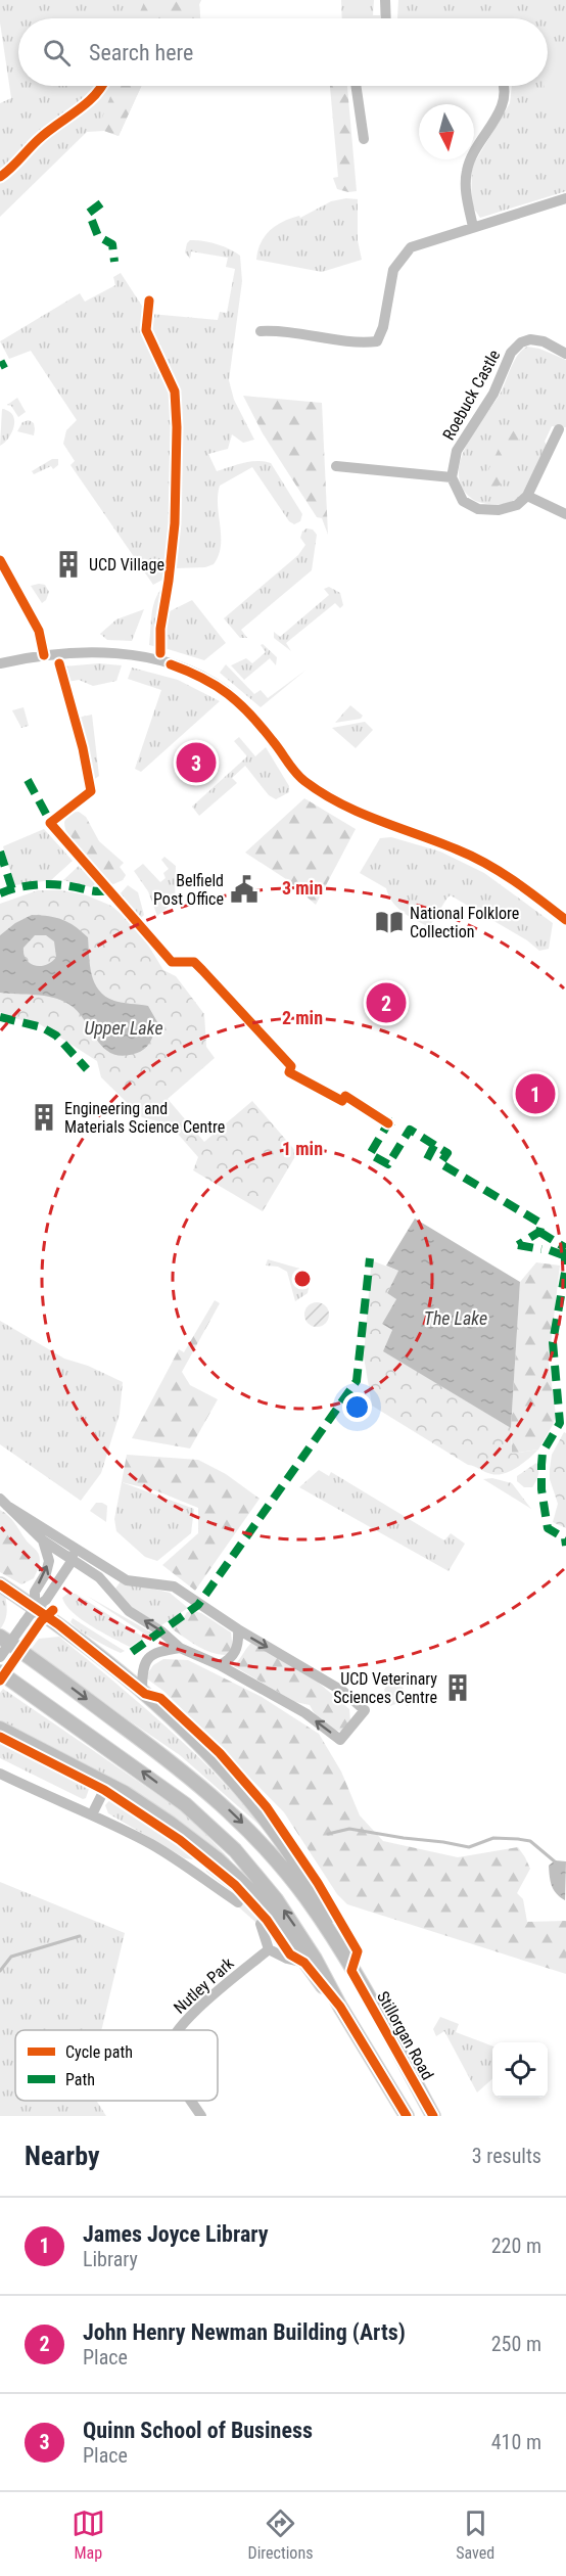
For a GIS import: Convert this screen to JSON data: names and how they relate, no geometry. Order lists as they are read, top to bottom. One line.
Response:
{"streets":{"main road":["Stillorgan Road"],"street":["Roebuck Castle","Nutley Park"]},"water":["Upper Lake","The Lake"],"places":{"building":["UCD Village","Engineering and Materials Science Centre","UCD Veterinary Sciences Centre"],"public building":["Belfield Post Office"],"library":["National Folklore Collection"]},"legend":["Cycle path","Path"],"north":"bottom","page":{"search":"Search here","pins":["3","2","1"],"heading":["Nearby","3 results"],"list":[{"mark":"1","name":"James Joyce Library","note":"Library","value":"220 m"},{"mark":"2","name":"John Henry Newman Building (Arts)","note":"Place","value":"250 m"},{"mark":"3","name":"Quinn School of Business","note":"Place","value":"410 m"}],"nav":["Map","Directions","Saved"]},"rings":["3 min","2 min","1 min"]}
